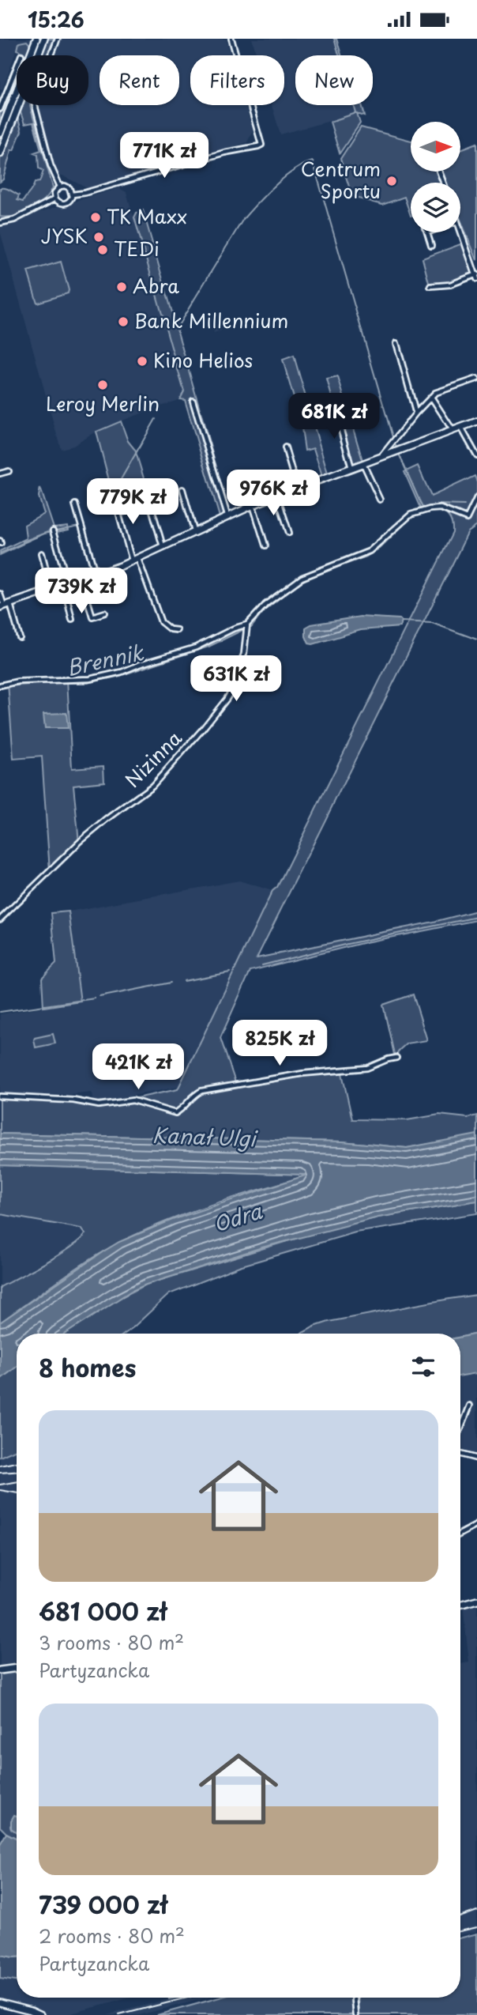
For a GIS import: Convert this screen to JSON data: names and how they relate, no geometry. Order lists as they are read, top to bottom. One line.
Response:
{"streets":{"street":["Nizinna"]},"water":["Brennik","Kanał Ulgi","Odra"],"places":["Centrum Sportu","TK Maxx","JYSK","TEDi","Abra","Bank Millennium","Kino Helios","Leroy Merlin"],"north":"right","page":{"status":"15:26","chip":["Buy","Rent","Filters","New"],"price":["771K zł","681K zł","976K zł","779K zł","739K zł","631K zł","825K zł","421K zł"],"heading":"8 homes","list":[{"name":"681 000 zł","note":"3 rooms · 80 m² · Partyzancka"},{"name":"739 000 zł","note":"2 rooms · 80 m² · Partyzancka"}]}}
